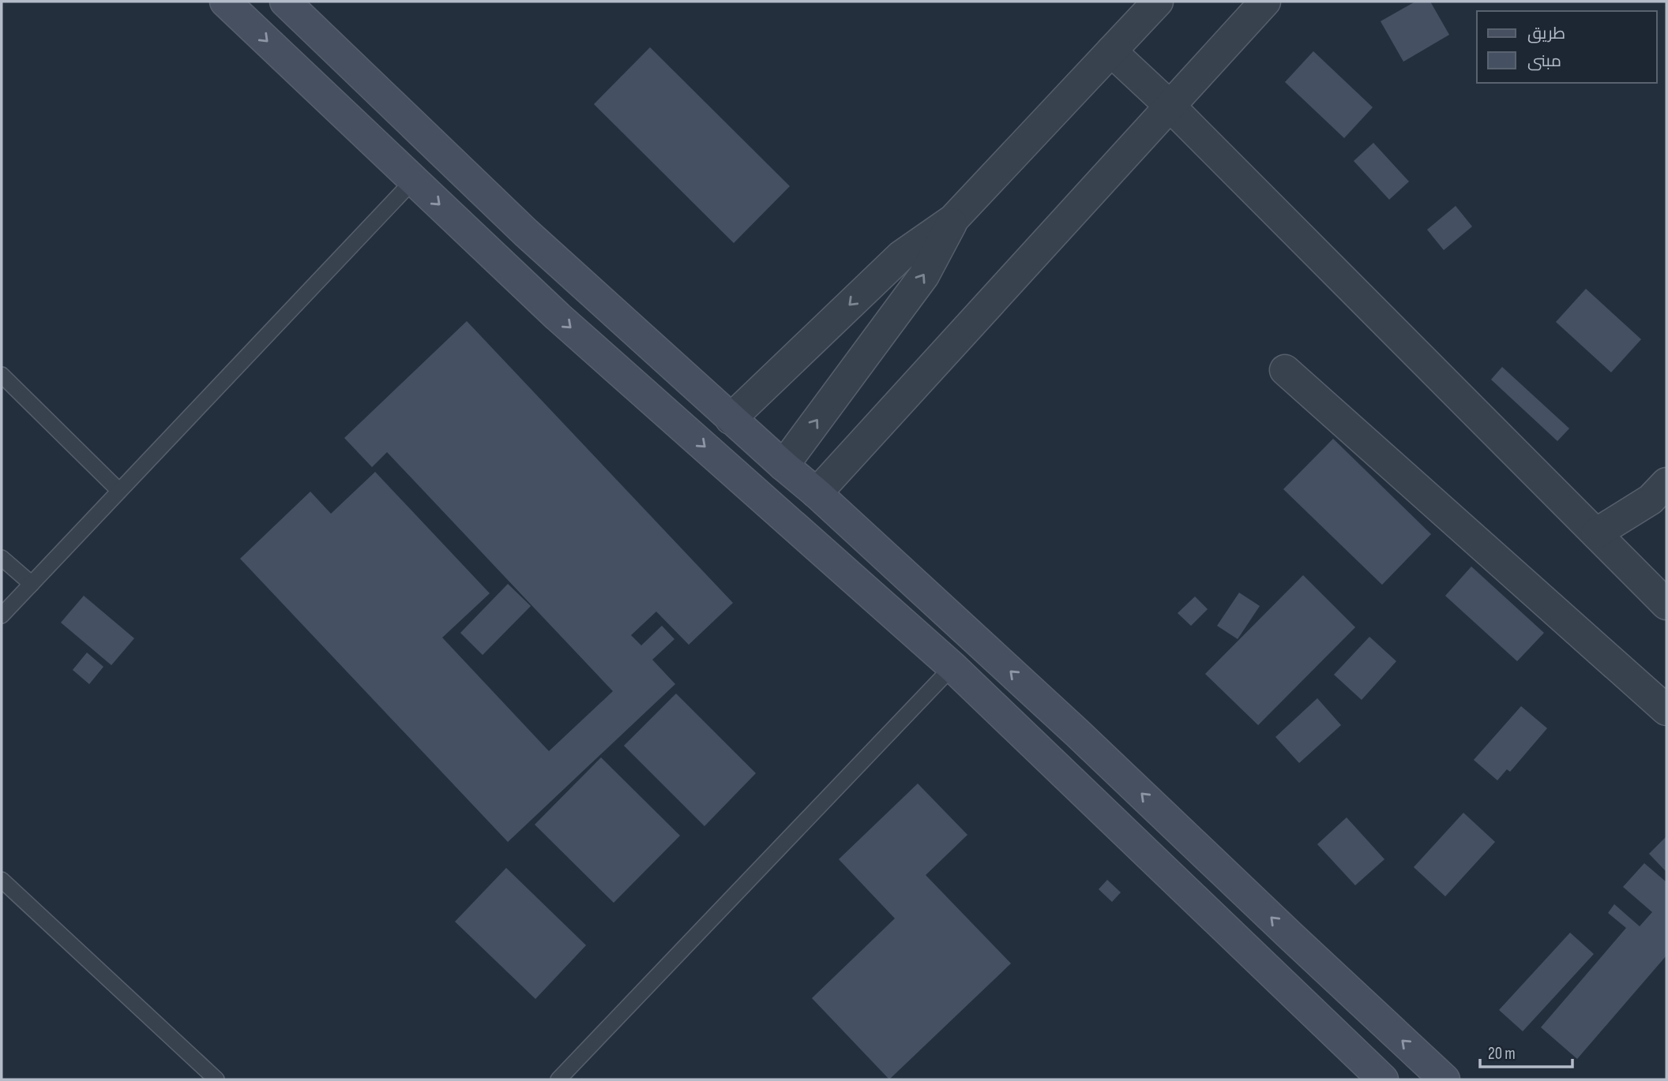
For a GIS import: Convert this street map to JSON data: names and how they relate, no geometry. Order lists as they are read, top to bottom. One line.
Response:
{"legend":["طريق","مبنى"],"scale_bar":"20 m"}
